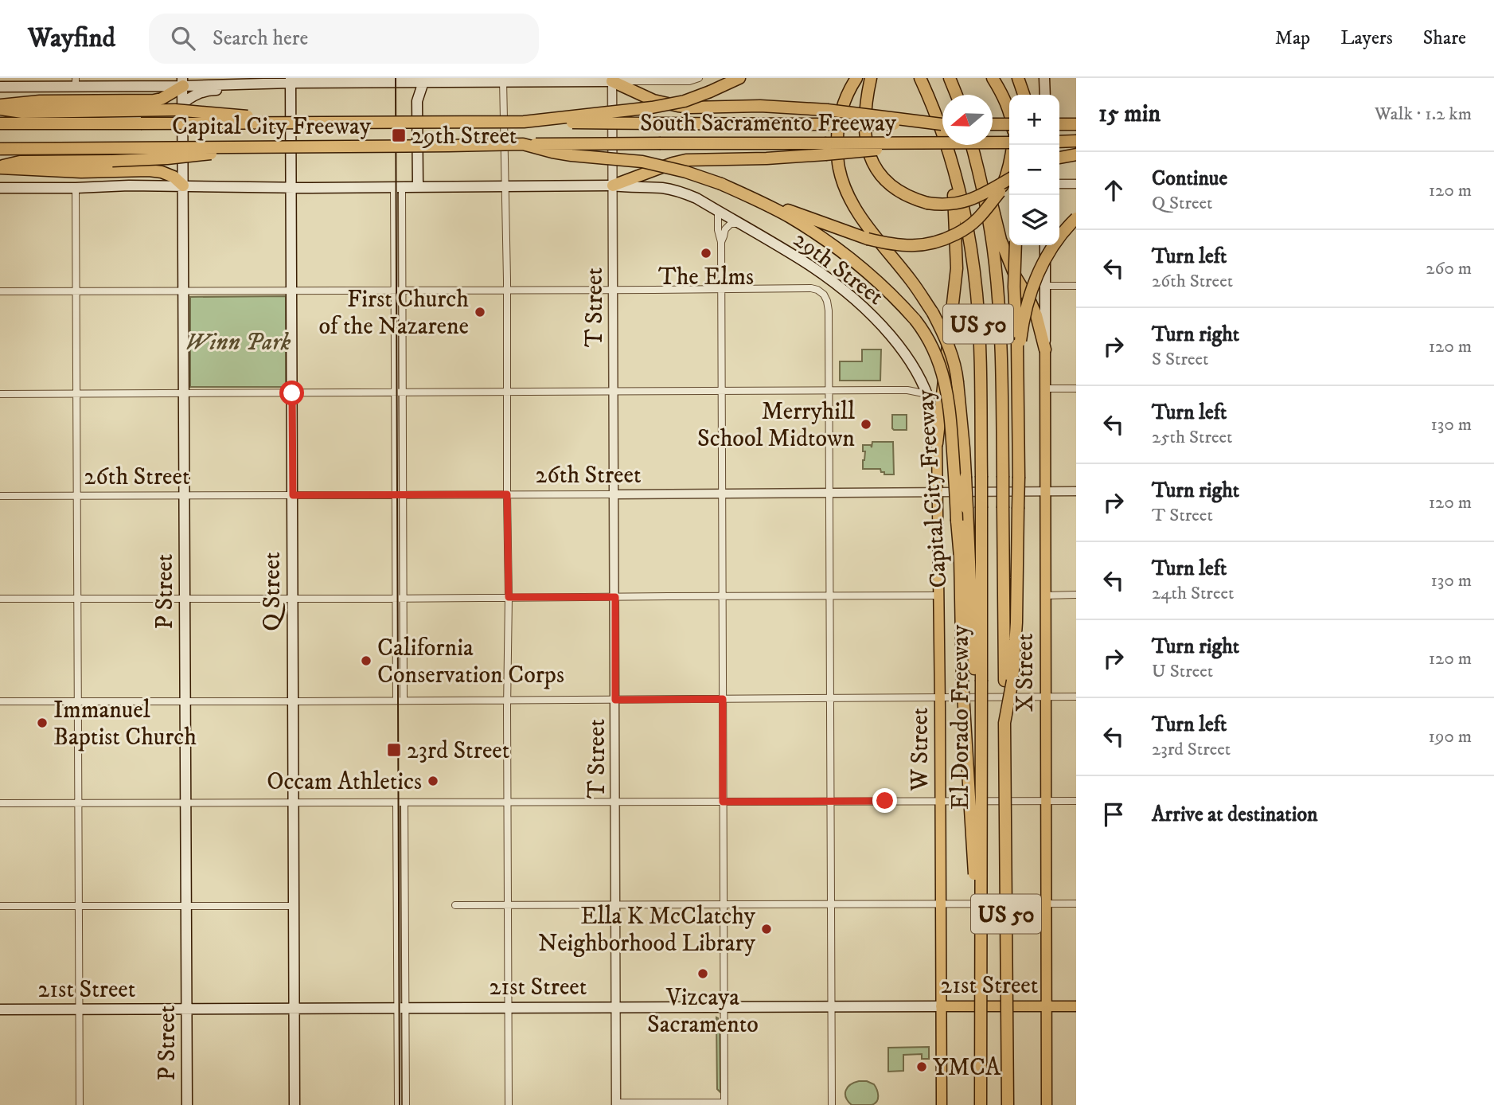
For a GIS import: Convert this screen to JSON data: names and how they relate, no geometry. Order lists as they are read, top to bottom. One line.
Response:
{"streets":{"highway":["South Sacramento Freeway","Capital City Freeway","US 50","El Dorado Freeway"],"main road":["29th Street","P Street","Q Street","X Street","W Street","21st Street"],"street":["T Street","26th Street"]},"crossings":[["South Sacramento Freeway","Capital City Freeway"],["Capital City Freeway","El Dorado Freeway"],["29th Street","T Street"],["29th Street","P Street"],["29th Street","Q Street"],["29th Street","W Street"],["T Street","26th Street"],["T Street","21st Street"],["US 50","El Dorado Freeway"],["26th Street","P Street"],["26th Street","Q Street"],["26th Street","X Street"],["26th Street","W Street"],["P Street","21st Street"],["Q Street","21st Street"],["X Street","21st Street"],["W Street","21st Street"]],"parks":["Winn Park"],"places":{"transit":["29th Street","23rd Street"],"other":["The Elms","First Church of the Nazarene","Merryhill School Midtown","California Conservation Corps","Immanuel Baptist Church","Occam Athletics","Ella K McClatchy Neighborhood Library","Vizcaya Sacramento","YMCA"]},"north":"left","page":{"header":"Wayfind","search":"Search here","nav":["Map","Layers","Share"],"heading":["15 min","Walk · 1.2 km"],"map_buttons":["+","−"],"list":[["Continue","Q Street","120 m"],["Turn left","26th Street","260 m"],["Turn right","S Street","120 m"],["Turn left","25th Street","130 m"],["Turn right","T Street","120 m"],["Turn left","24th Street","130 m"],["Turn right","U Street","120 m"],["Turn left","23rd Street","190 m"],"Arrive at destination"]}}
